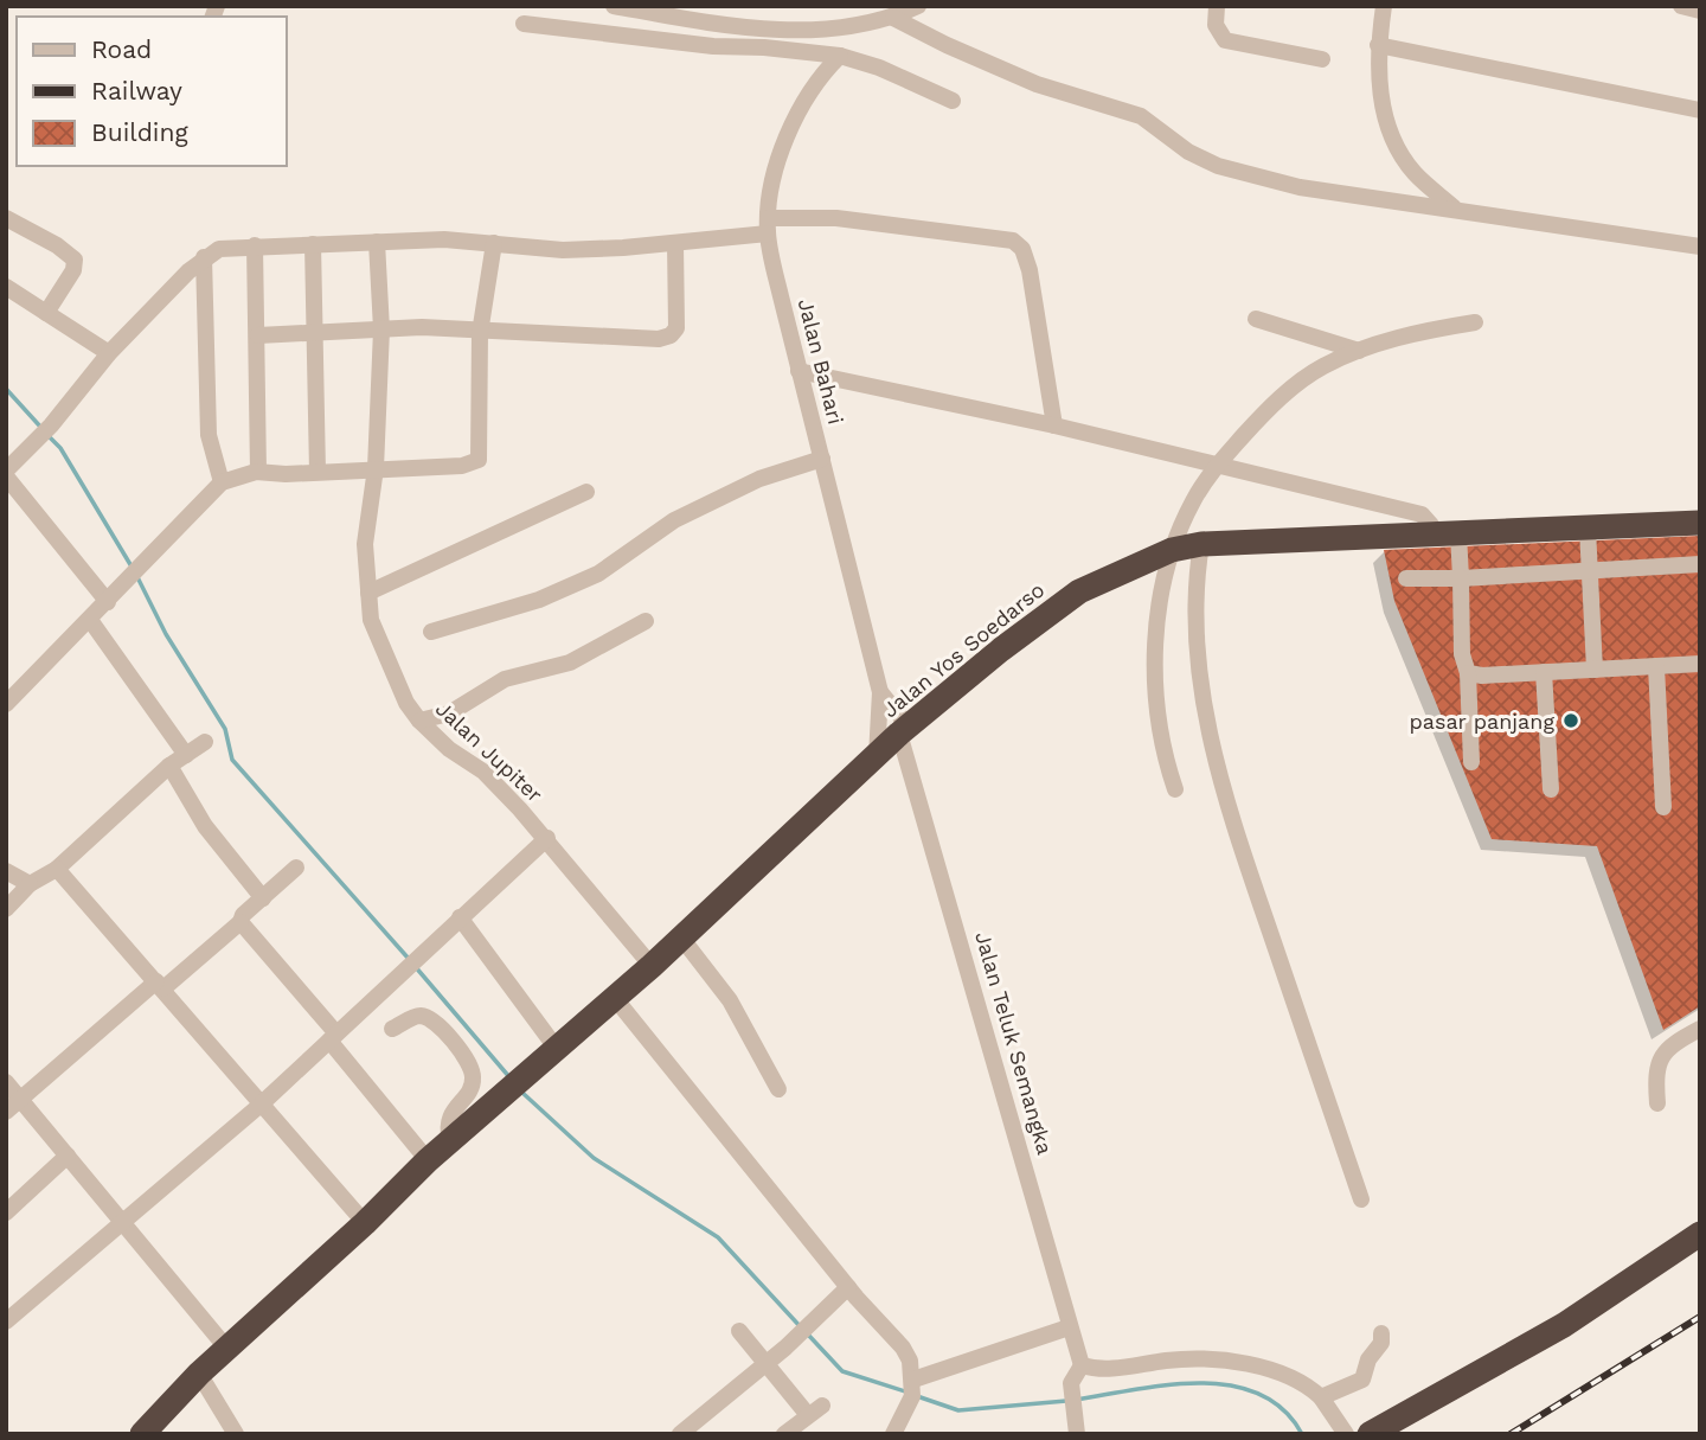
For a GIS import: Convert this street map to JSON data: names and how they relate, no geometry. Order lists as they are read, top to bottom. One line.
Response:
{"streets":{"highway":["Jalan Yos Soedarso"],"street":["Jalan Bahari","Jalan Jupiter","Jalan Teluk Semangka"]},"crossings":[["Jalan Bahari","Jalan Yos Soedarso"],["Jalan Bahari","Jalan Teluk Semangka"],["Jalan Yos Soedarso","Jalan Jupiter"],["Jalan Yos Soedarso","Jalan Teluk Semangka"]],"places":["pasar panjang"],"legend":["Road","Railway","Building"]}
